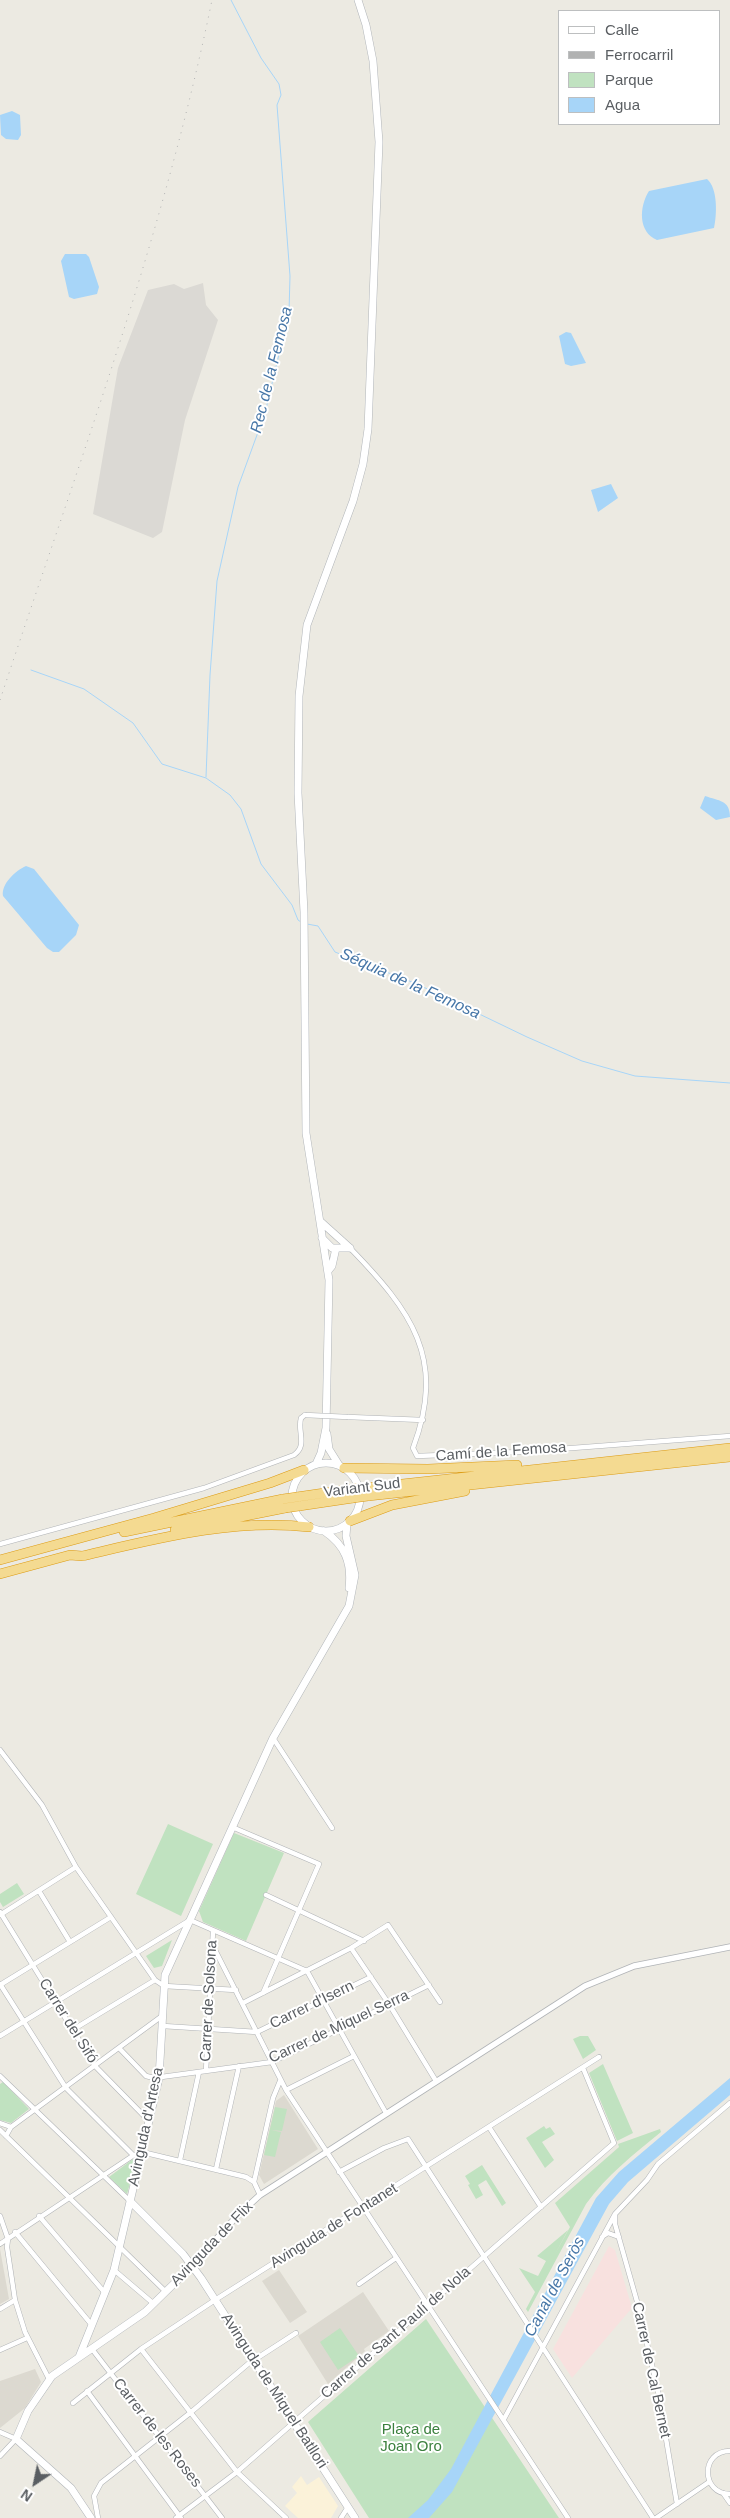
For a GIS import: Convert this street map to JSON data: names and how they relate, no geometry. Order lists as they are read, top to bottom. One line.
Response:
{"streets":{"highway":["Variant Sud"],"main road":["Avinguda d'Artesa","Avinguda de Flix","Avinguda de Miquel Batllori"],"street":["Camí de la Femosa","Carrer de Solsona","Carrer d'Isern","Carrer del Sifó","Carrer de Miquel Serra","Avinguda de Fontanet","Carrer de Sant Paulí de Nola","Carrer de Cal Bernet","Carrer de les Roses"]},"crossings":[["Carrer de Solsona","Carrer d'Isern"],["Carrer de Solsona","Carrer de Miquel Serra"],["Carrer d'Isern","Avinguda d'Artesa"],["Carrer del Sifó","Avinguda d'Artesa"],["Carrer de Miquel Serra","Avinguda d'Artesa"],["Avinguda d'Artesa","Avinguda de Flix"],["Avinguda d'Artesa","Avinguda de Miquel Batllori"],["Avinguda de Fontanet","Carrer de Sant Paulí de Nola"],["Avinguda de Fontanet","Avinguda de Miquel Batllori"],["Avinguda de Fontanet","Carrer de les Roses"],["Avinguda de Flix","Avinguda de Miquel Batllori"],["Avinguda de Flix","Carrer de les Roses"],["Carrer de Sant Paulí de Nola","Avinguda de Miquel Batllori"],["Carrer de Sant Paulí de Nola","Carrer de les Roses"]],"water":["Rec de la Femosa","Séquia de la Femosa","Canal de Seròs"],"parks":["Plaça de Joan Oro"],"legend":["Calle","Ferrocarril","Parque","Agua"],"north":"bottom left"}
